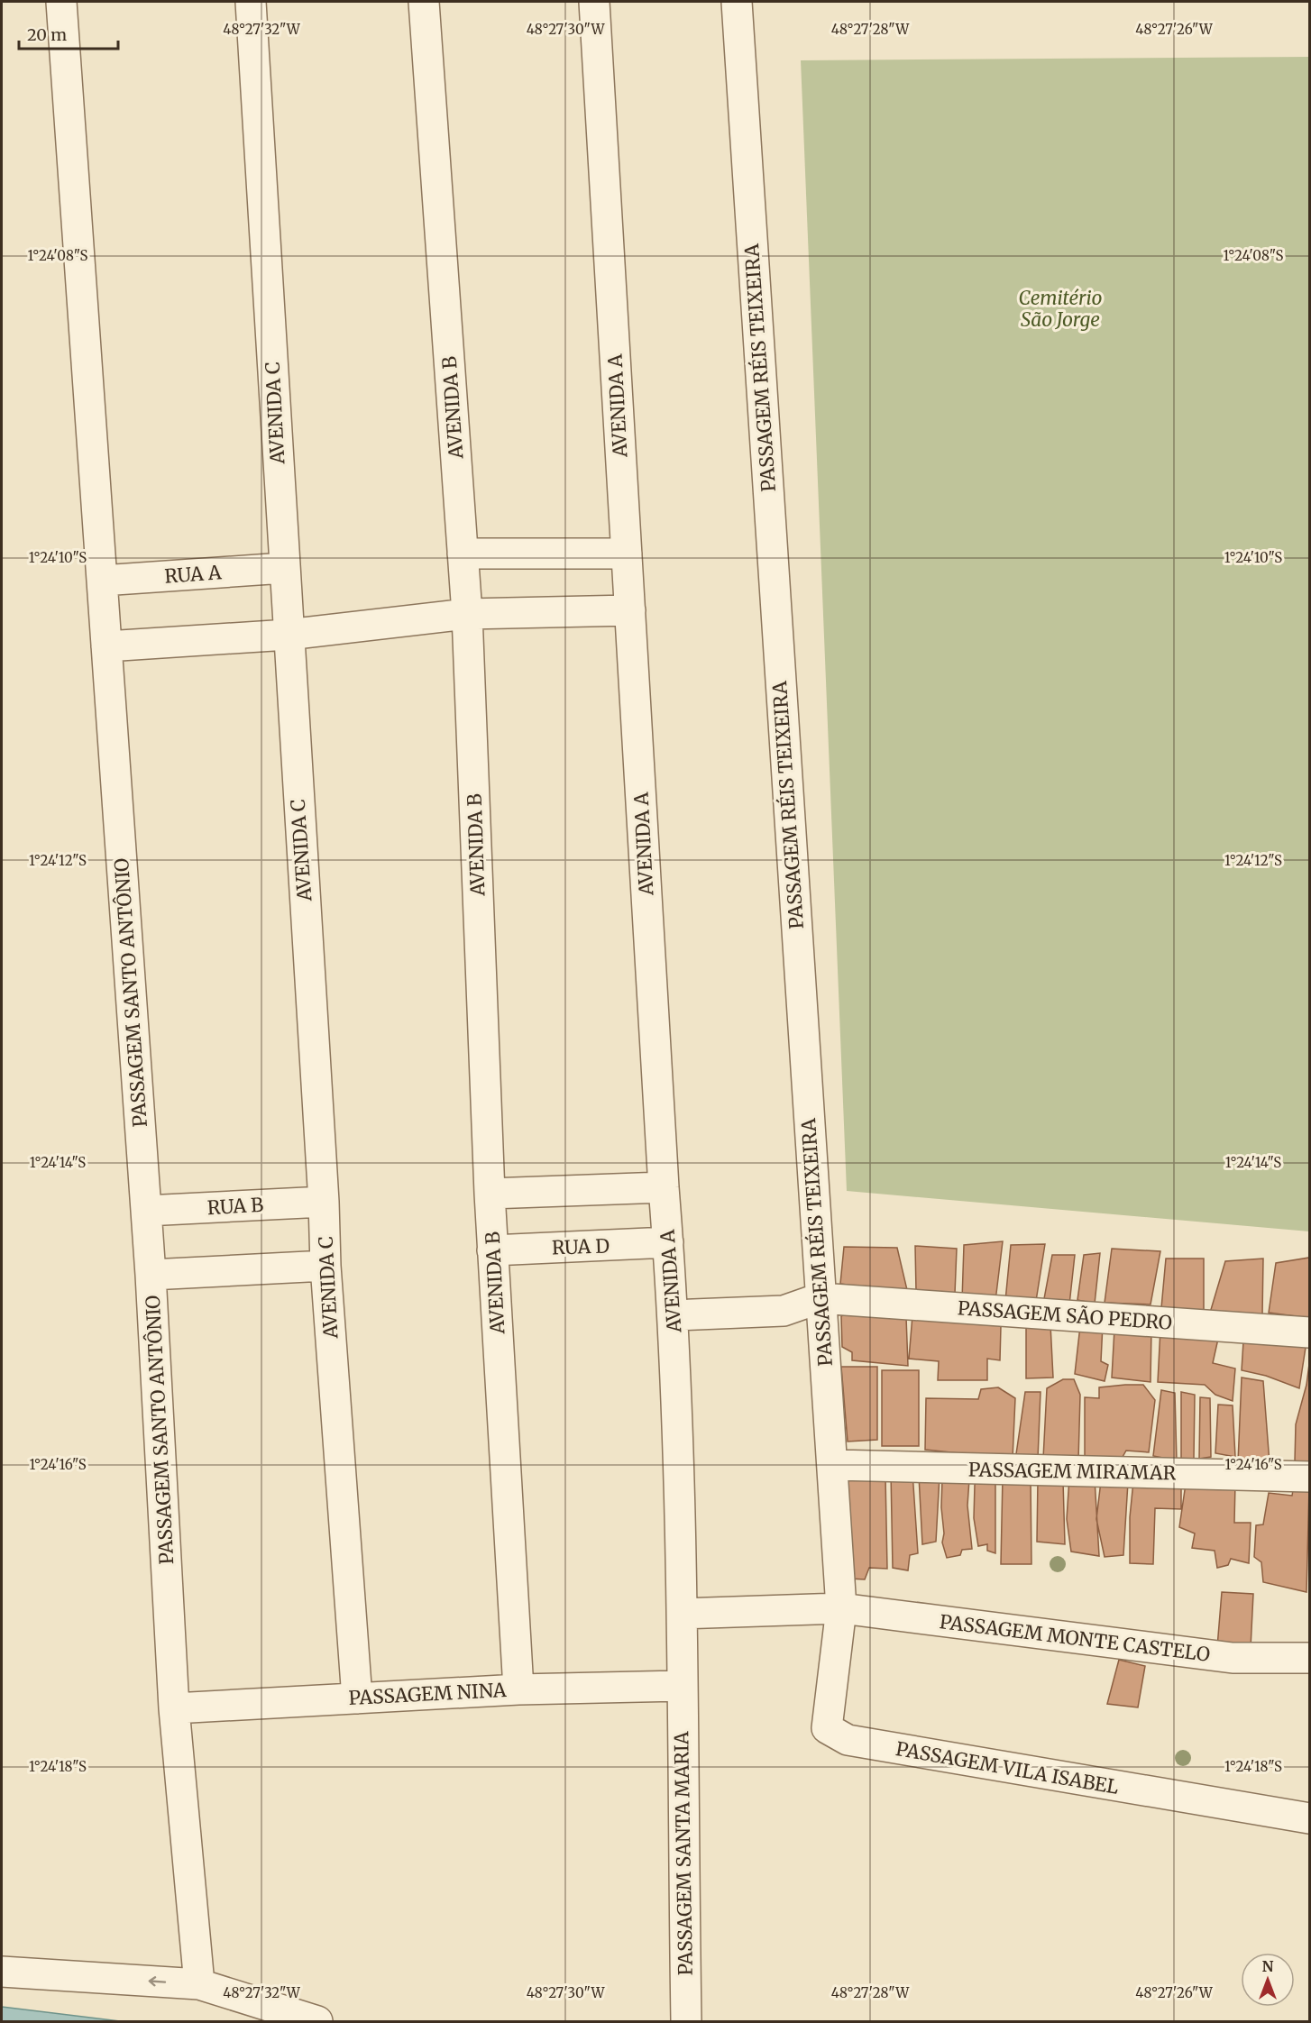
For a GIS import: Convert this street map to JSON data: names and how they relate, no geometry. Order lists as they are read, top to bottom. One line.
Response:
{"streets":{"street":["PASSAGEM RÉIS TEIXEIRA","AVENIDA A","AVENIDA B","AVENIDA C","RUA A","PASSAGEM SANTO ANTÔNIO","RUA B","RUA D","PASSAGEM SÃO PEDRO","PASSAGEM MIRAMAR","PASSAGEM MONTE CASTELO","PASSAGEM NINA","PASSAGEM VILA ISABEL","PASSAGEM SANTA MARIA"]},"crossings":[["PASSAGEM RÉIS TEIXEIRA","PASSAGEM SÃO PEDRO"],["PASSAGEM RÉIS TEIXEIRA","PASSAGEM MIRAMAR"],["PASSAGEM RÉIS TEIXEIRA","PASSAGEM MONTE CASTELO"],["PASSAGEM RÉIS TEIXEIRA","PASSAGEM VILA ISABEL"],["AVENIDA A","RUA D"],["AVENIDA A","PASSAGEM MONTE CASTELO"],["AVENIDA A","PASSAGEM NINA"],["AVENIDA A","PASSAGEM SANTA MARIA"],["AVENIDA B","RUA D"],["AVENIDA B","PASSAGEM NINA"],["AVENIDA C","RUA A"],["AVENIDA C","RUA B"],["AVENIDA C","PASSAGEM NINA"],["RUA A","PASSAGEM SANTO ANTÔNIO"],["PASSAGEM SANTO ANTÔNIO","RUA B"],["PASSAGEM SANTO ANTÔNIO","PASSAGEM NINA"],["PASSAGEM MONTE CASTELO","PASSAGEM VILA ISABEL"],["PASSAGEM NINA","PASSAGEM SANTA MARIA"]],"parks":["Cemitério São Jorge"],"scale_bar":"20 m","north":"top","coordinates":["48°27'32\"W","48°27'30\"W","48°27'28\"W","48°27'26\"W","1°24'08\"S","1°24'10\"S","1°24'12\"S","1°24'14\"S","1°24'16\"S","1°24'18\"S"]}
